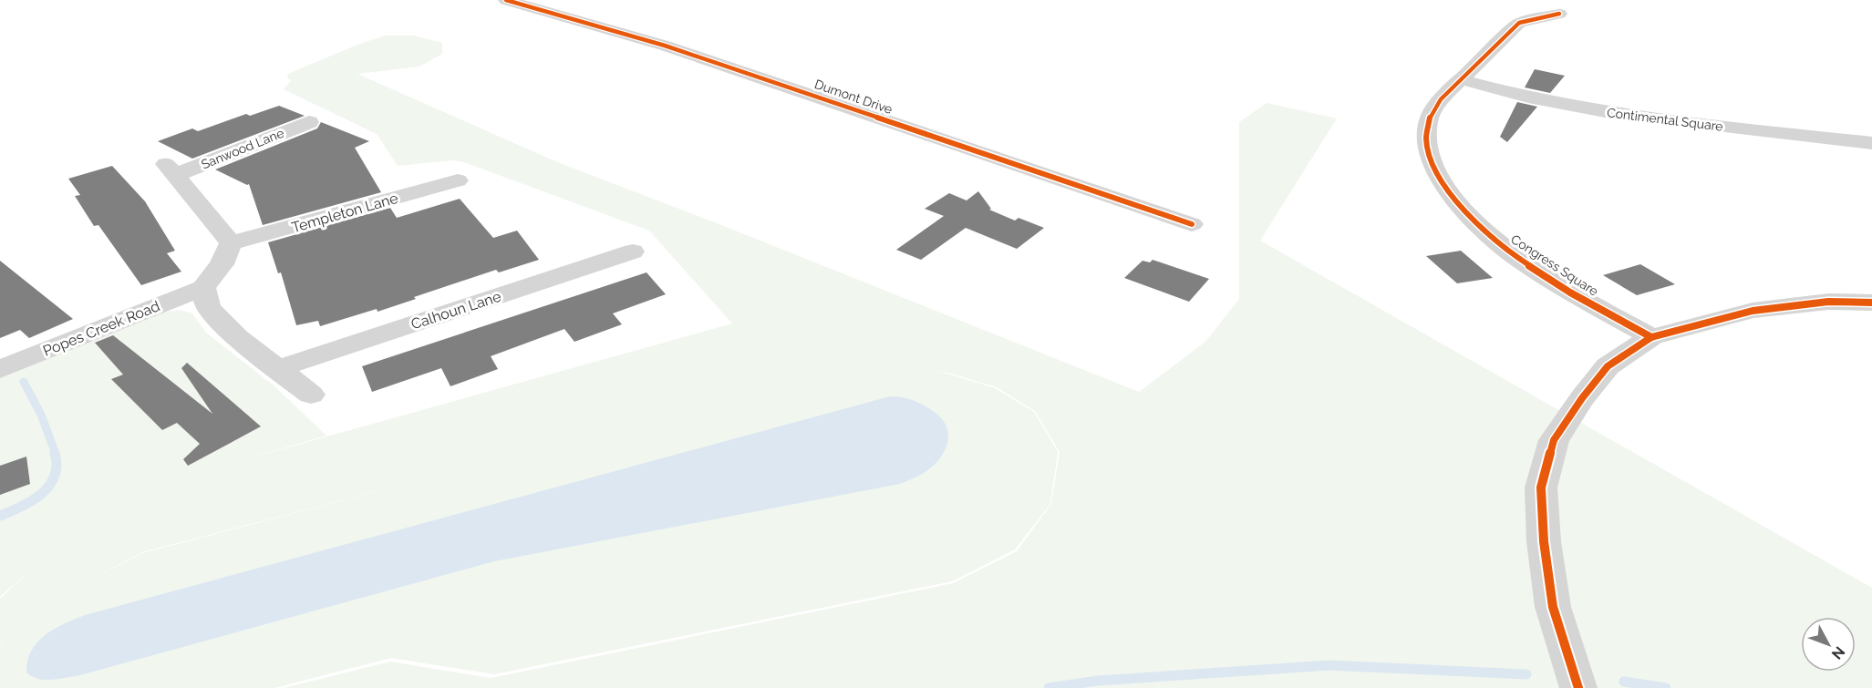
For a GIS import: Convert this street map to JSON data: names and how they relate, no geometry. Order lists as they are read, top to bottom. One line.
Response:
{"streets":{"street":["Dumont Drive","Contimental Square","Sanwood Lane","Templeton Lane","Congress Square","Calhoun Lane","Popes Creek Road"]},"crossings":[["Contimental Square","Congress Square"],["Sanwood Lane","Templeton Lane"]],"north":"bottom right"}
